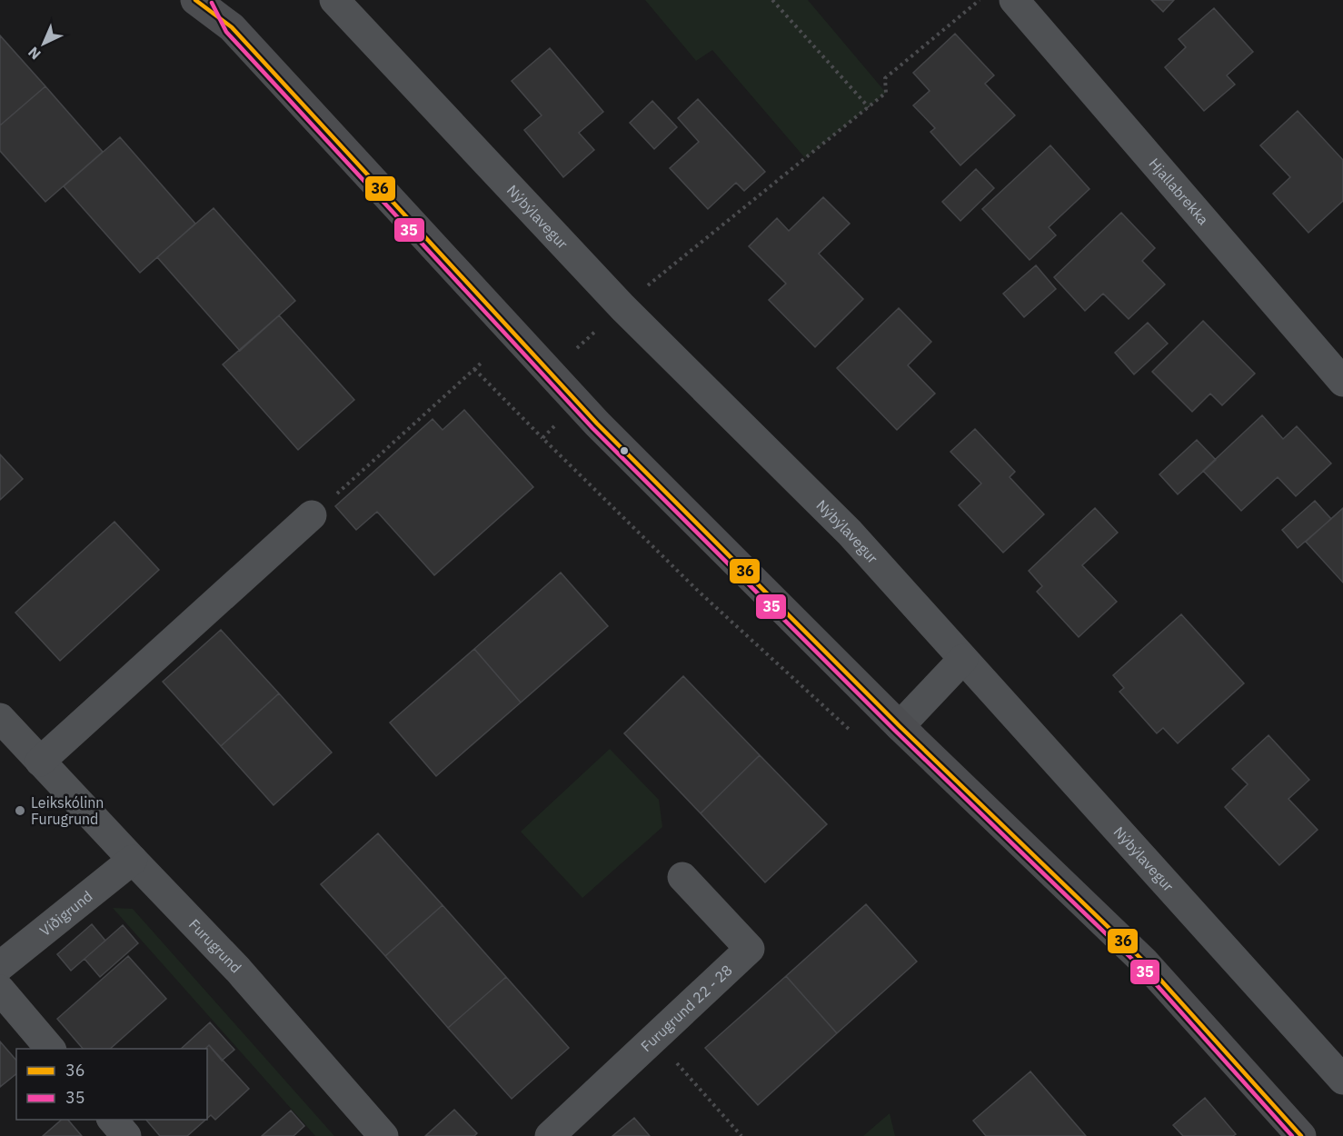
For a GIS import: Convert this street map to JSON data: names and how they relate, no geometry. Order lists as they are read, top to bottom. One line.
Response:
{"streets":{"street":["Hjallabrekka","Nýbýlavegur","Víðigrund","Furugrund","Furugrund 22 - 28"]},"crossings":[["Víðigrund","Furugrund"]],"places":["Leikskólinn Furugrund"],"lines":["transit line 36","transit line 35"],"legend":["36","35"],"north":"bottom left"}
